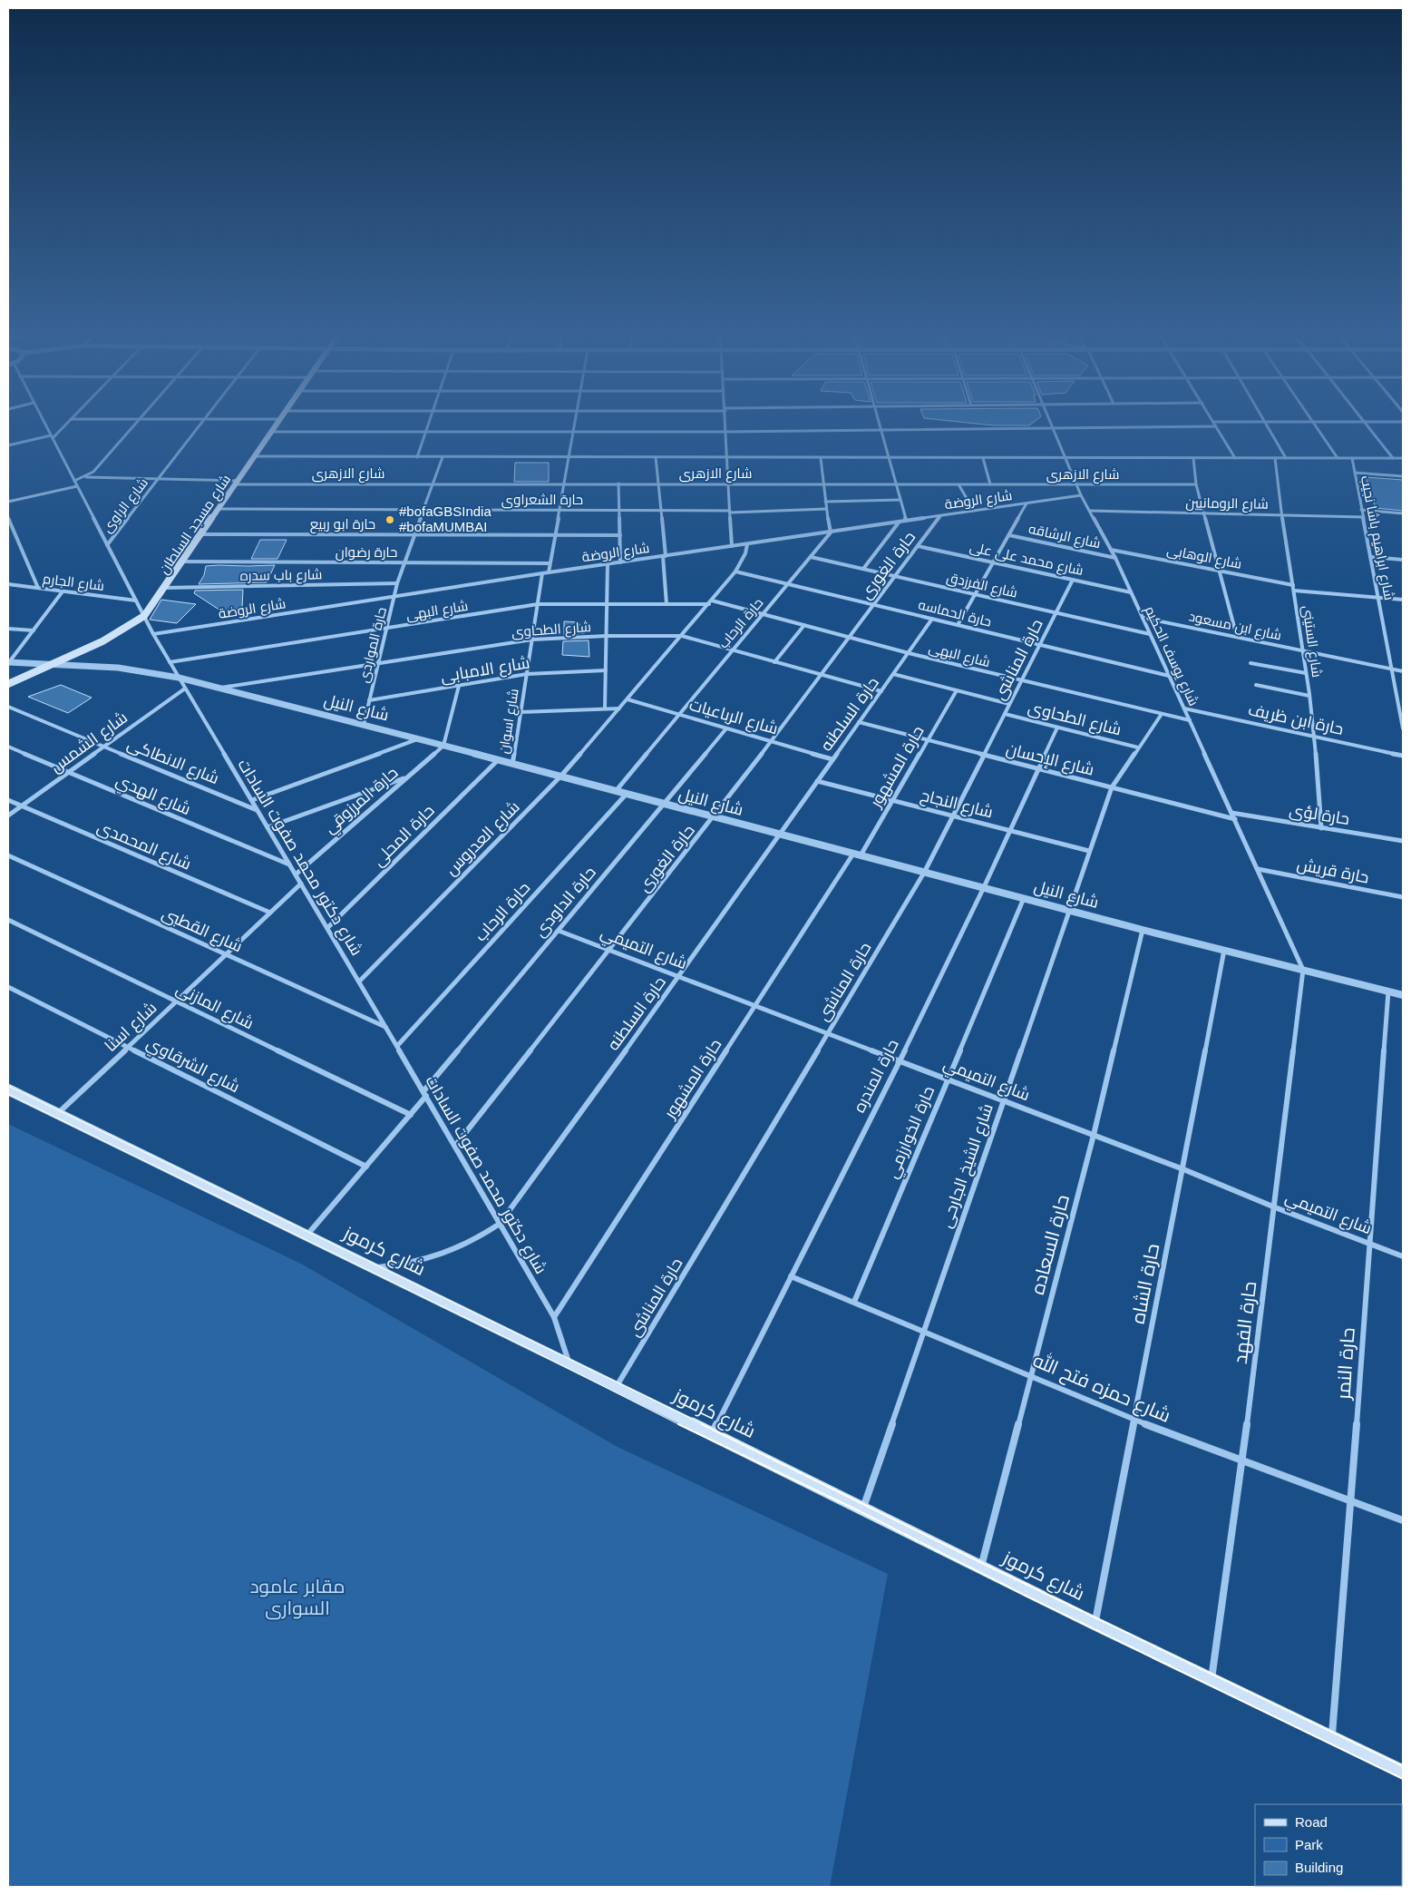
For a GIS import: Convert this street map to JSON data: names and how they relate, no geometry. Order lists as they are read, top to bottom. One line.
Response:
{"streets":{"main road":["شارع مسجد السلطان","شارع كرموز"],"street":["شارع الازهرى","حارة الشعراوى","شارع الروضة","شارع الرومانيين","شارع الراوى","حارة ابو ربيع","شارع الرشاقه","شارع ابراهيم باشا نجيب","حارة رضوان","شارع الوهابى","شارع محمد على على","حارة الغورى","شارع باب سدره","شارع الجارم","شارع الفرزدق","شارع البهى","حارة الحماسه","حارة الرحاب","شارع ابن مسعود","شارع الطحاوى","شارع الستينى","حارة المواردى","شارع يوسف الحكيم","حارة المناشى","شارع الامبابى","شارع النيل","حارة السلطنه","شارع الرباعيات","حارة ابن ظريف","شارع اسوان","شارع الشمس","شارع الإحسان","شارع الانطاكى","حارة المشهور","شارع الهدي","حارة المرزوقي","شارع النجاح","حارة لؤى","حارة المحلى","شارع العدروس","شارع المحمدى","شارع دكتور محمد صفوت السادات","حارة قريش","حارة الداودى","شارع القطبى","شارع التميمي","شارع المازنى","شارع اسنا","شارع الشرقاوي","حارة المندره","حارة الخوارزمي","شارع الشيخ الجارحى","حارة السعاده","حارة الشاه","حارة الفهد","حارة النمر","شارع حمزه فتح الله"]},"crossings":[["شارع الازهرى","شارع الراوى"],["شارع الازهرى","شارع مسجد السلطان"],["شارع الازهرى","حارة المواردى"],["شارع الازهرى","شارع يوسف الحكيم"],["حارة الشعراوى","شارع مسجد السلطان"],["حارة الشعراوى","حارة المواردى"],["شارع الروضة","حارة الغورى"],["شارع الروضة","حارة الرحاب"],["شارع الروضة","حارة المواردى"],["شارع الروضة","شارع يوسف الحكيم"],["شارع الروضة","شارع اسوان"],["شارع الروضة","شارع العدروس"],["شارع الروضة","شارع دكتور محمد صفوت السادات"],["شارع الرومانيين","شارع ابراهيم باشا نجيب"],["شارع الرومانيين","شارع الستينى"],["شارع الرومانيين","شارع يوسف الحكيم"],["شارع الراوى","شارع دكتور محمد صفوت السادات"],["شارع مسجد السلطان","حارة ابو ربيع"],["شارع مسجد السلطان","حارة رضوان"],["شارع مسجد السلطان","شارع باب سدره"],["شارع مسجد السلطان","شارع دكتور محمد صفوت السادات"],["حارة ابو ربيع","حارة المواردى"],["شارع الرشاقه","شارع يوسف الحكيم"],["شارع ابراهيم باشا نجيب","شارع ابن مسعود"],["حارة رضوان","حارة المواردى"],["شارع الوهابى","شارع الستينى"],["شارع الوهابى","شارع يوسف الحكيم"],["شارع محمد على على","حارة الغورى"],["شارع محمد على على","شارع يوسف الحكيم"],["شارع محمد على على","حارة المناشى"],["حارة الغورى","شارع الفرزدق"],["حارة الغورى","شارع البهى"],["حارة الغورى","حارة الحماسه"],["حارة الغورى","شارع الطحاوى"],["حارة الغورى","شارع النيل"],["حارة الغورى","شارع الرباعيات"],["حارة الغورى","شارع دكتور محمد صفوت السادات"],["حارة الغورى","شارع التميمي"],["شارع باب سدره","حارة المواردى"],["شارع الجارم","شارع دكتور محمد صفوت السادات"],["شارع الفرزدق","حارة الرحاب"],["شارع الفرزدق","شارع يوسف الحكيم"],["شارع الفرزدق","حارة المناشى"],["شارع البهى","حارة الرحاب"],["شارع البهى","حارة المواردى"],["شارع البهى","شارع يوسف الحكيم"],["شارع البهى","حارة المناشى"],["شارع البهى","حارة السلطنه"],["شارع البهى","شارع اسوان"],["شارع البهى","شارع العدروس"],["شارع البهى","شارع دكتور محمد صفوت السادات"],["شارع البهى","شارع الشيخ الجارحى"],["حارة الحماسه","حارة الرحاب"],["حارة الحماسه","شارع يوسف الحكيم"],["حارة الحماسه","حارة المناشى"],["حارة الحماسه","حارة السلطنه"],["حارة الحماسه","شارع العدروس"],["حارة الرحاب","شارع الطحاوى"],["حارة الرحاب","شارع النيل"],["حارة الرحاب","شارع الرباعيات"],["حارة الرحاب","شارع دكتور محمد صفوت السادات"],["شارع ابن مسعود","شارع الستينى"],["شارع ابن مسعود","شارع يوسف الحكيم"],["شارع الطحاوى","حارة المواردى"],["شارع الطحاوى","حارة المناشى"],["شارع الطحاوى","شارع النيل"],["شارع الطحاوى","حارة السلطنه"],["شارع الطحاوى","شارع اسوان"],["شارع الطحاوى","حارة المشهور"],["شارع الطحاوى","شارع العدروس"],["شارع الطحاوى","حارة المندره"],["شارع الطحاوى","شارع الشيخ الجارحى"],["شارع الستينى","حارة ابن ظريف"],["شارع الستينى","حارة لؤى"],["حارة المواردى","شارع الامبابى"],["حارة المواردى","شارع النيل"],["شارع يوسف الحكيم","شارع النيل"],["شارع يوسف الحكيم","حارة ابن ظريف"],["شارع يوسف الحكيم","شارع الإحسان"],["شارع يوسف الحكيم","حارة لؤى"],["شارع يوسف الحكيم","حارة قريش"],["شارع يوسف الحكيم","حارة الفهد"],["حارة المناشى","شارع النيل"],["حارة المناشى","شارع الإحسان"],["حارة المناشى","شارع النجاح"],["حارة المناشى","شارع التميمي"],["حارة المناشى","شارع كرموز"],["شارع الامبابى","شارع اسوان"],["شارع النيل","حارة السلطنه"],["شارع النيل","شارع اسوان"],["شارع النيل","حارة المشهور"],["شارع النيل","حارة المرزوقي"],["شارع النيل","حارة المحلى"],["شارع النيل","شارع العدروس"],["شارع النيل","شارع دكتور محمد صفوت السادات"],["شارع النيل","حارة الداودى"],["شارع النيل","حارة المندره"],["شارع النيل","حارة الخوارزمي"],["شارع النيل","شارع الشيخ الجارحى"],["شارع النيل","حارة السعاده"],["شارع النيل","حارة الشاه"],["شارع النيل","حارة الفهد"],["شارع النيل","حارة النمر"],["حارة السلطنه","شارع الرباعيات"],["حارة السلطنه","شارع الإحسان"],["حارة السلطنه","شارع النجاح"],["حارة السلطنه","شارع دكتور محمد صفوت السادات"],["حارة السلطنه","شارع التميمي"],["حارة السلطنه","شارع كرموز"],["شارع الرباعيات","شارع العدروس"],["شارع الرباعيات","حارة الداودى"],["شارع الشمس","شارع الانطاكى"],["شارع الشمس","شارع الهدي"],["شارع الشمس","شارع المحمدى"],["شارع الشمس","شارع دكتور محمد صفوت السادات"],["شارع الإحسان","حارة المشهور"],["شارع الإحسان","حارة المندره"],["شارع الإحسان","شارع الشيخ الجارحى"],["شارع الانطاكى","شارع دكتور محمد صفوت السادات"],["حارة المشهور","شارع النجاح"],["حارة المشهور","شارع دكتور محمد صفوت السادات"],["حارة المشهور","شارع التميمي"],["شارع الهدي","شارع دكتور محمد صفوت السادات"],["حارة المرزوقي","شارع دكتور محمد صفوت السادات"],["شارع النجاح","حارة المندره"],["شارع النجاح","شارع الشيخ الجارحى"],["حارة المحلى","شارع دكتور محمد صفوت السادات"],["شارع العدروس","شارع دكتور محمد صفوت السادات"],["شارع المحمدى","شارع اسنا"],["شارع دكتور محمد صفوت السادات","حارة الداودى"],["شارع دكتور محمد صفوت السادات","شارع القطبى"],["شارع دكتور محمد صفوت السادات","شارع اسنا"],["شارع دكتور محمد صفوت السادات","شارع كرموز"],["حارة الداودى","شارع التميمي"],["حارة الداودى","شارع المازنى"],["حارة الداودى","شارع الشرقاوي"],["حارة الداودى","شارع كرموز"],["شارع القطبى","شارع اسنا"],["شارع التميمي","حارة المندره"],["شارع التميمي","حارة الخوارزمي"],["شارع التميمي","شارع الشيخ الجارحى"],["شارع التميمي","حارة السعاده"],["شارع التميمي","حارة الشاه"],["شارع التميمي","حارة الفهد"],["شارع التميمي","حارة النمر"],["شارع المازنى","شارع اسنا"],["شارع اسنا","شارع الشرقاوي"],["شارع اسنا","شارع كرموز"],["حارة المندره","شارع كرموز"],["حارة المندره","شارع حمزه فتح الله"],["حارة الخوارزمي","شارع حمزه فتح الله"],["شارع الشيخ الجارحى","شارع كرموز"],["شارع الشيخ الجارحى","شارع حمزه فتح الله"],["حارة السعاده","شارع كرموز"],["حارة السعاده","شارع حمزه فتح الله"],["شارع كرموز","حارة الشاه"],["شارع كرموز","حارة الفهد"],["شارع كرموز","حارة النمر"],["حارة الشاه","شارع حمزه فتح الله"],["حارة الفهد","شارع حمزه فتح الله"],["حارة النمر","شارع حمزه فتح الله"]],"parks":["مقابر عامود السوارى"],"places":["#bofaGBSIndia #bofaMUMBAI"],"legend":["Road","Park","Building"]}
